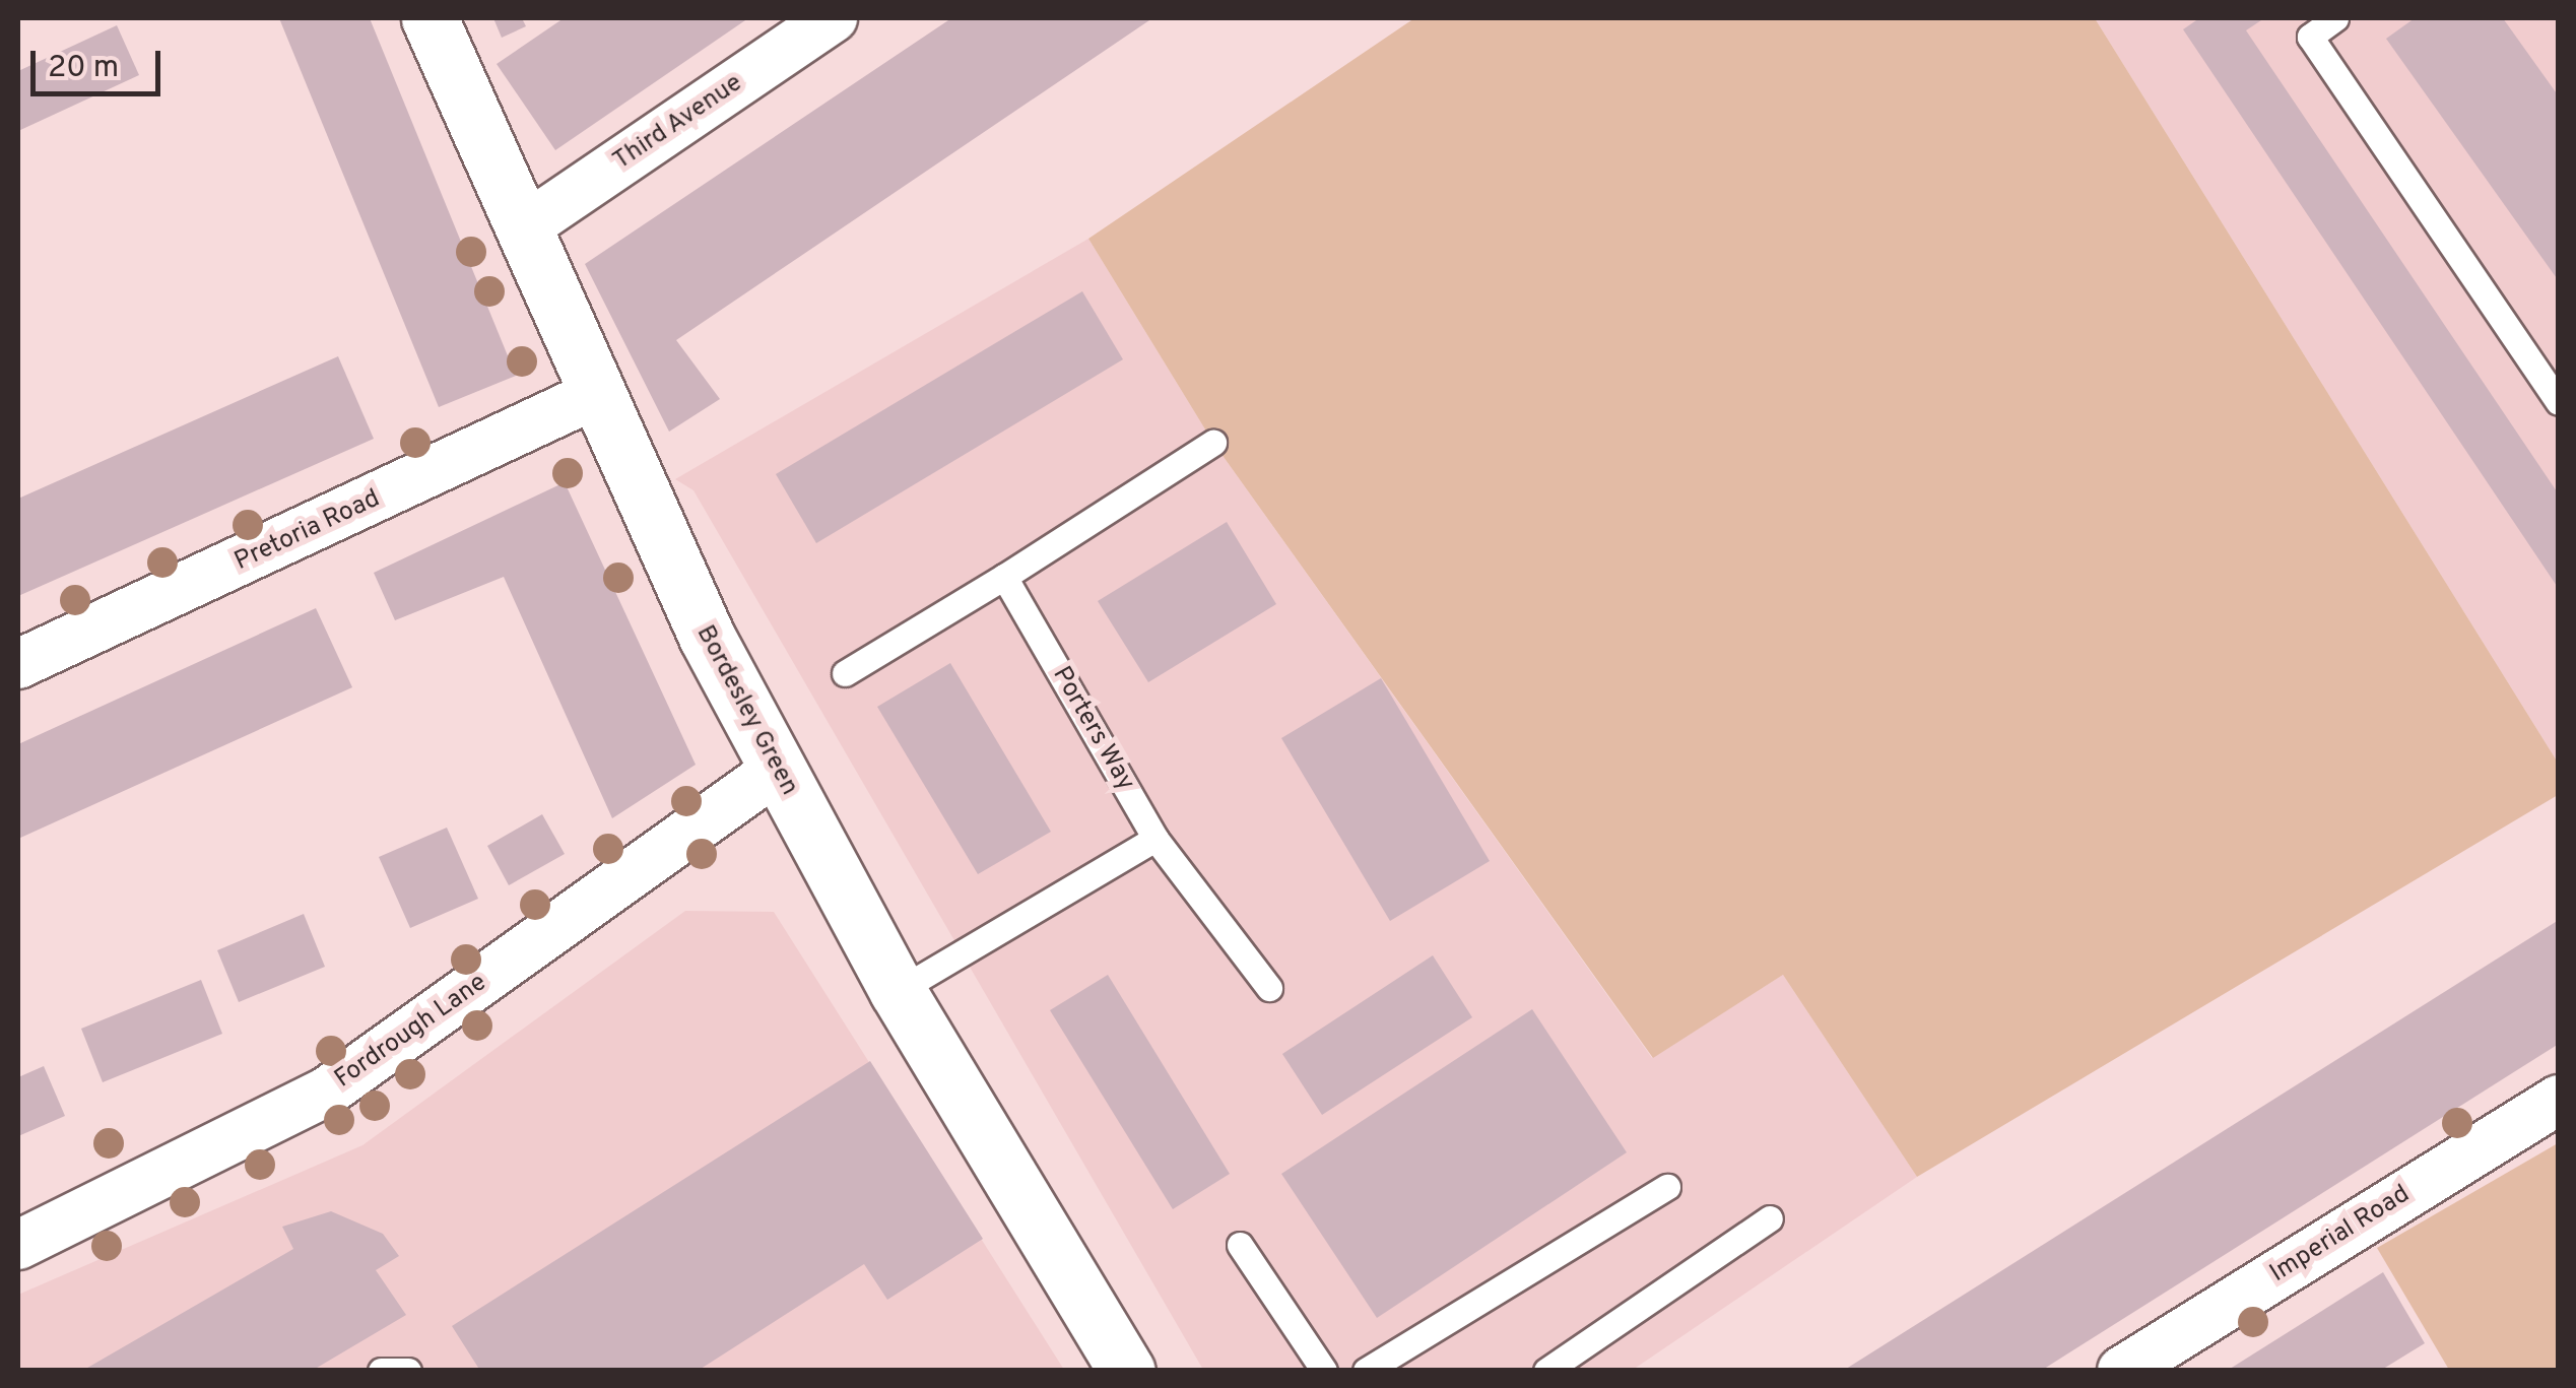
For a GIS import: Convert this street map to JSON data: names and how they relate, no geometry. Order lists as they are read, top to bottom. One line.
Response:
{"streets":{"main road":["Bordesley Green"],"street":["Third Avenue","Pretoria Road","Fordrough Lane","Imperial Road"],"lane":["Porters Way"]},"crossings":[["Third Avenue","Bordesley Green"],["Pretoria Road","Bordesley Green"],["Bordesley Green","Fordrough Lane"]],"scale_bar":"20 m"}
